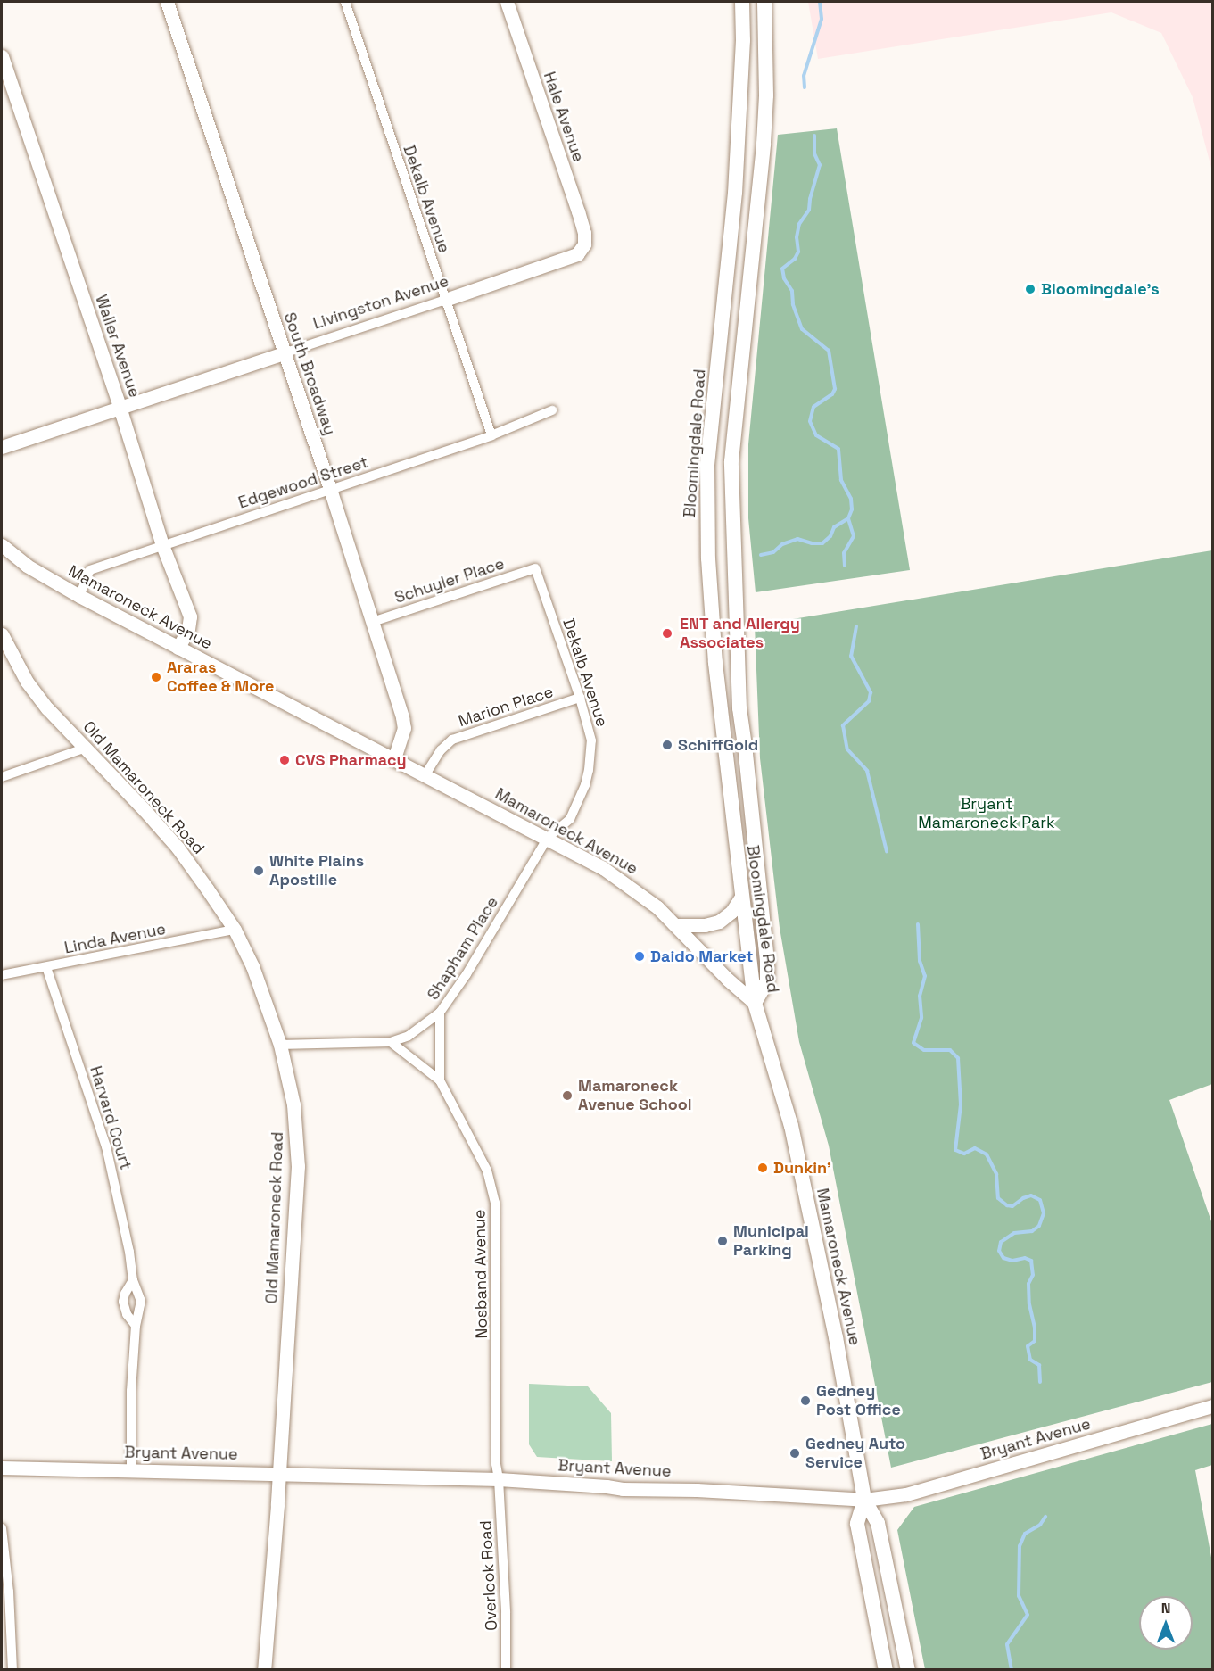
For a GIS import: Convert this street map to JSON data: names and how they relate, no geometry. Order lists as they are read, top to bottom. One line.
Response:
{"streets":{"main road":["Bloomingdale Road","Mamaroneck Avenue"],"street":["Hale Avenue","Dekalb Avenue","Livingston Avenue","Waller Avenue","South Broadway","Edgewood Street","Schuyler Place","Marion Place","Old Mamaroneck Road","Linda Avenue","Shapham Place","Harvard Court","Nosband Avenue","Bryant Avenue","Overlook Road"]},"crossings":[["Hale Avenue","Livingston Avenue"],["Dekalb Avenue","Livingston Avenue"],["Dekalb Avenue","Edgewood Street"],["Dekalb Avenue","Schuyler Place"],["Dekalb Avenue","Mamaroneck Avenue"],["Dekalb Avenue","Marion Place"],["Dekalb Avenue","Shapham Place"],["Livingston Avenue","Waller Avenue"],["Livingston Avenue","South Broadway"],["Waller Avenue","Edgewood Street"],["Waller Avenue","Mamaroneck Avenue"],["South Broadway","Edgewood Street"],["South Broadway","Schuyler Place"],["South Broadway","Mamaroneck Avenue"],["Bloomingdale Road","Mamaroneck Avenue"],["Edgewood Street","Mamaroneck Avenue"],["Mamaroneck Avenue","Marion Place"],["Mamaroneck Avenue","Shapham Place"],["Mamaroneck Avenue","Bryant Avenue"],["Old Mamaroneck Road","Linda Avenue"],["Old Mamaroneck Road","Shapham Place"],["Old Mamaroneck Road","Bryant Avenue"],["Linda Avenue","Harvard Court"],["Shapham Place","Nosband Avenue"],["Harvard Court","Bryant Avenue"],["Nosband Avenue","Bryant Avenue"],["Nosband Avenue","Overlook Road"],["Bryant Avenue","Overlook Road"]],"parks":["Bryant Mamaroneck Park"],"places":["Bloomingdale's","ENT and Allergy Associates","Araras Coffee & More","SchiffGold","CVS Pharmacy","White Plains Apostille","Daido Market","Mamaroneck Avenue School","Dunkin'","Municipal Parking","Gedney Post Office","Gedney Auto Service"],"north":"top"}
